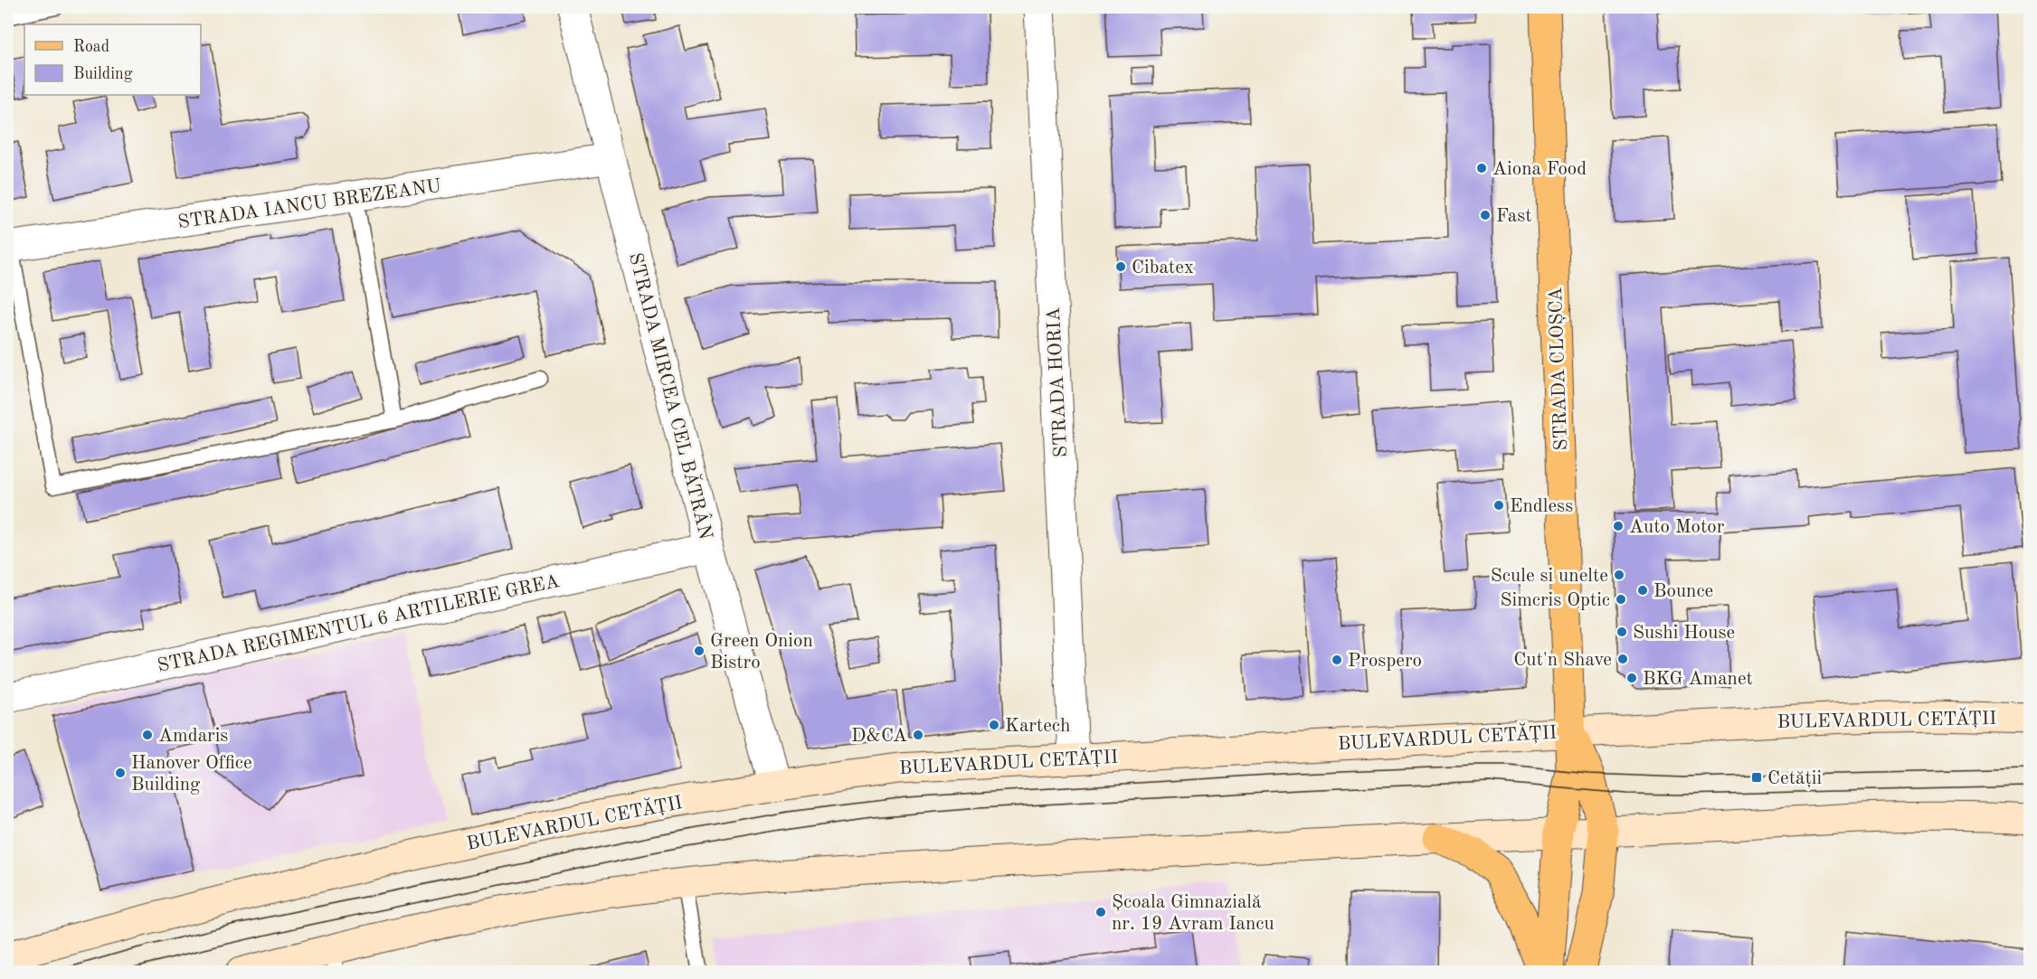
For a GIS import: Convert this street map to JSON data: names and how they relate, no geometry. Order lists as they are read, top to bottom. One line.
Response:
{"streets":{"main road":["STRADA CLOȘCA","BULEVARDUL CETĂȚII"],"street":["STRADA IANCU BREZEANU","STRADA HORIA","STRADA MIRCEA CEL BĂTRÂN","STRADA REGIMENTUL 6 ARTILERIE GREA"]},"crossings":[["STRADA IANCU BREZEANU","STRADA MIRCEA CEL BĂTRÂN"],["STRADA CLOȘCA","BULEVARDUL CETĂȚII"],["STRADA HORIA","BULEVARDUL CETĂȚII"],["STRADA MIRCEA CEL BĂTRÂN","STRADA REGIMENTUL 6 ARTILERIE GREA"],["STRADA MIRCEA CEL BĂTRÂN","BULEVARDUL CETĂȚII"]],"places":{"other":["Aiona Food","Fast","Cibatex","Endless","Auto Motor","Scule si unelte","Bounce","Simcris Optic","Sushi House","Green Onion Bistro","Cut'n Shave","Prospero","BKG Amanet","Kartech","Amdaris","D&CA","Hanover Office Building","Școala Gimnazială nr. 19 Avram Iancu"],"transit":["Cetății"]},"legend":["Road","Building"]}
